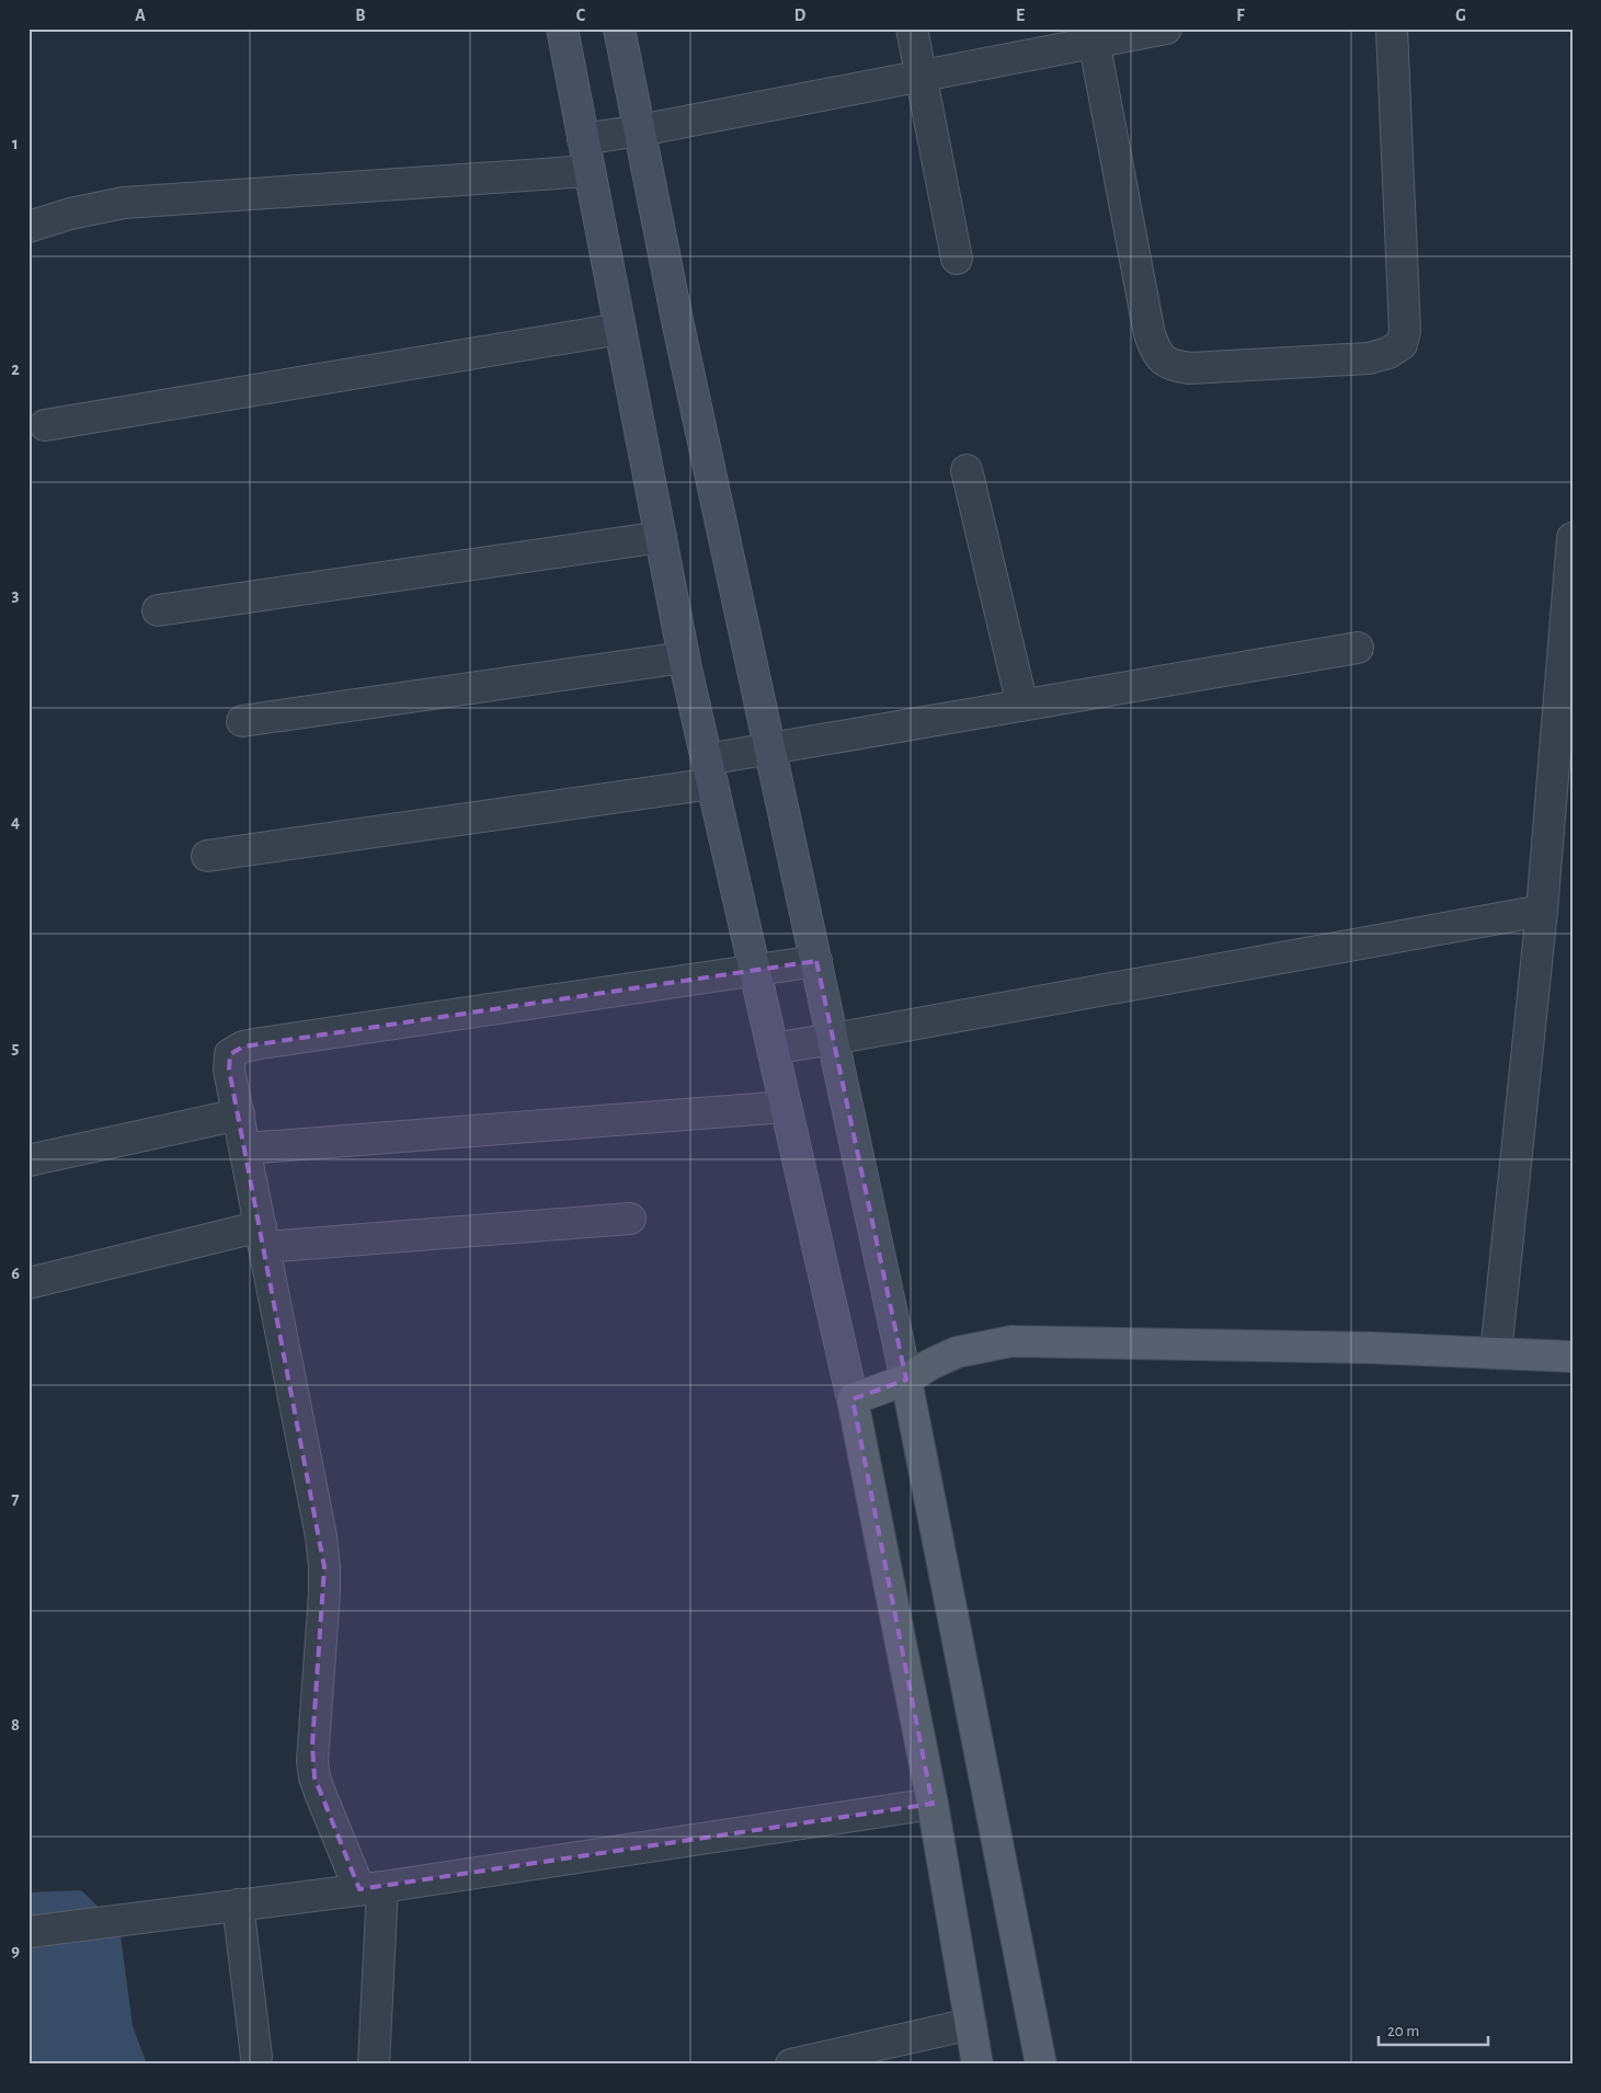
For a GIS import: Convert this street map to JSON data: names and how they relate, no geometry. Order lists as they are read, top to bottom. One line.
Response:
{"scale_bar":"20 m","grid":{"columns":["A","B","C","D","E","F","G"],"rows":["1","2","3","4","5","6","7","8","9"]}}
